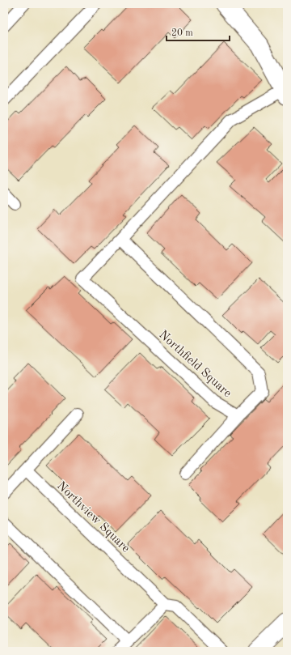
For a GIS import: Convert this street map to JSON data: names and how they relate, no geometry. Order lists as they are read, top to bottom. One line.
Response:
{"streets":{"lane":["Northfield Square","Northview Square"]},"scale_bar":"20 m"}
